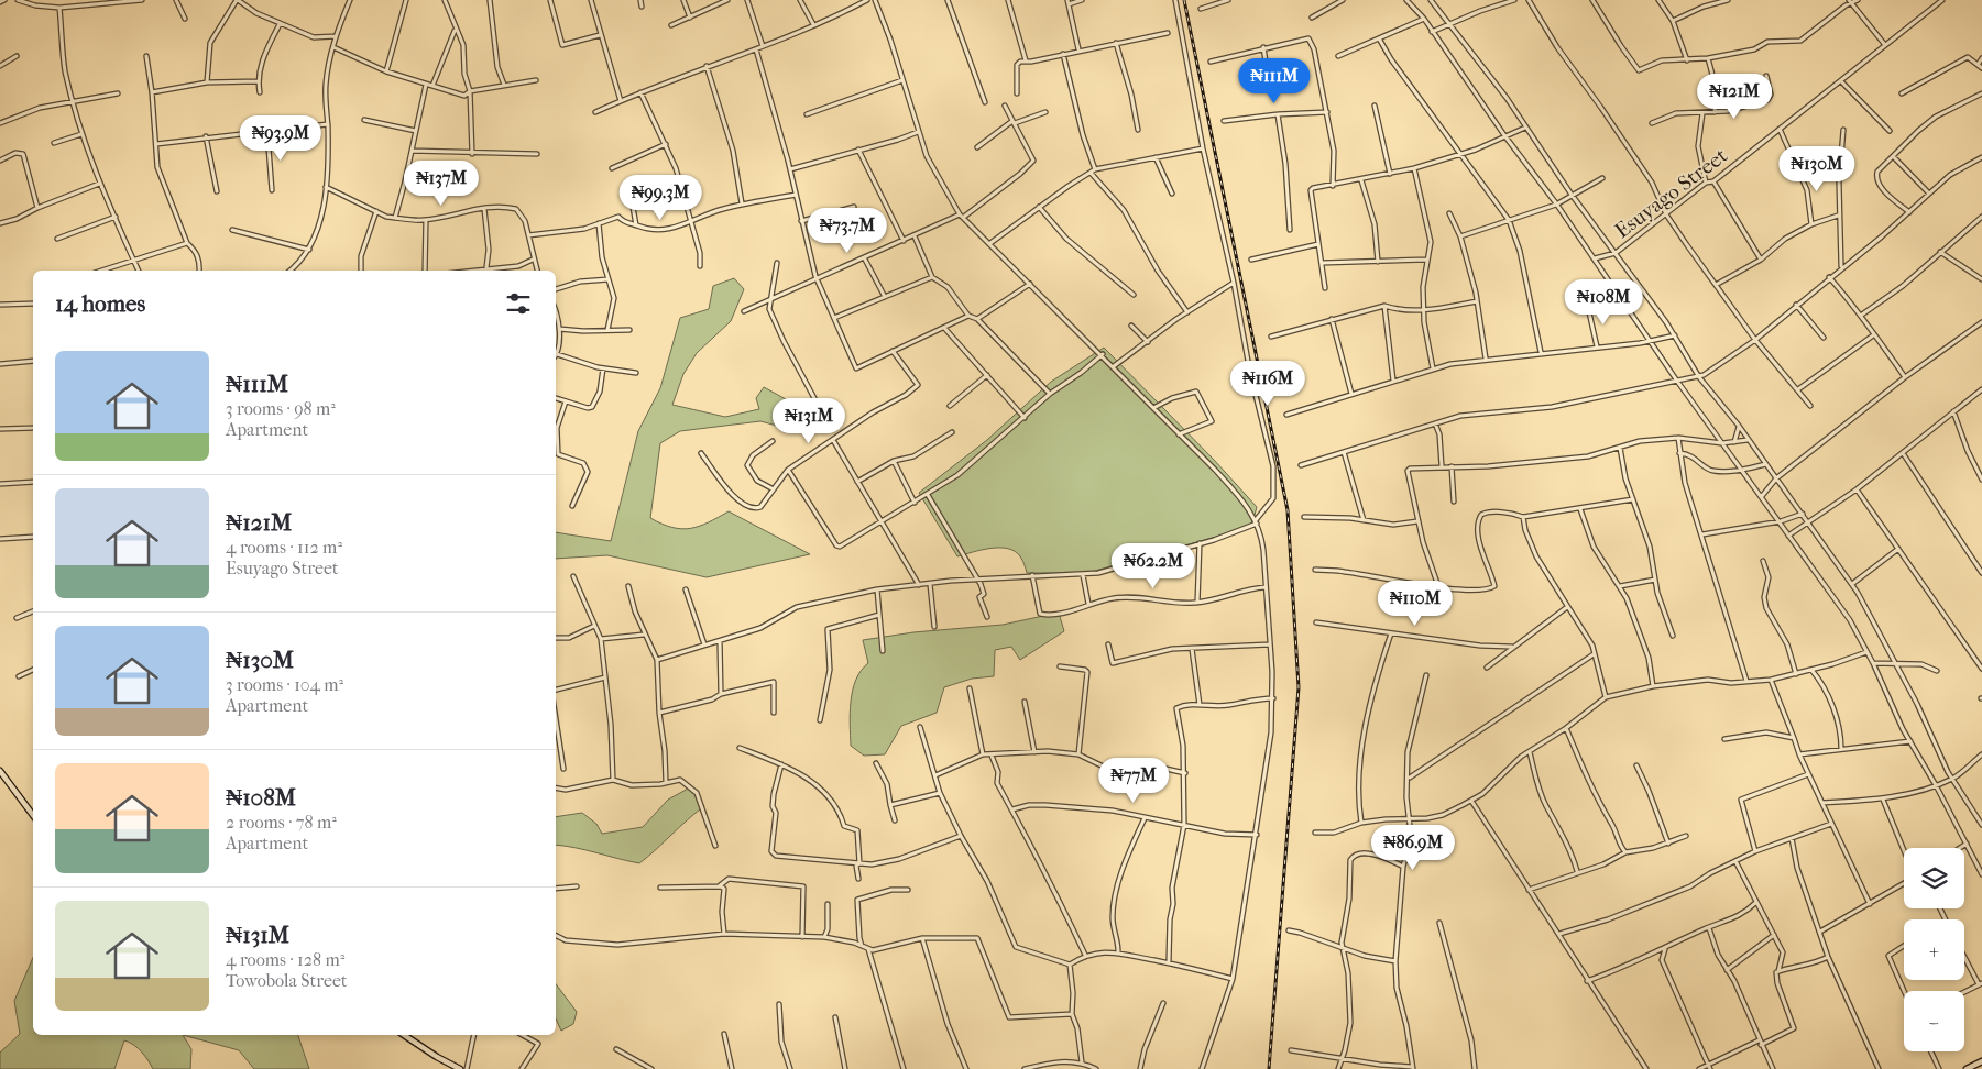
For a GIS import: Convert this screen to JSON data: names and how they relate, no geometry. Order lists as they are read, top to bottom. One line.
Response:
{"streets":{"street":["Esuyago Street"]},"page":{"price":["₦111M","₦121M","₦93.9M","₦130M","₦137M","₦99.3M","₦73.7M","₦108M","₦116M","₦131M","₦62.2M","₦110M","₦77M","₦86.9M"],"heading":"14 homes","list":[{"name":"₦111M","note":"3 rooms · 98 m² · Apartment"},{"name":"₦121M","note":"4 rooms · 112 m² · Esuyago Street"},{"name":"₦130M","note":"3 rooms · 104 m² · Apartment"},{"name":"₦108M","note":"2 rooms · 78 m² · Apartment"},{"name":"₦131M","note":"4 rooms · 128 m² · Towobola Street"}],"map_buttons":["+","−"]}}
